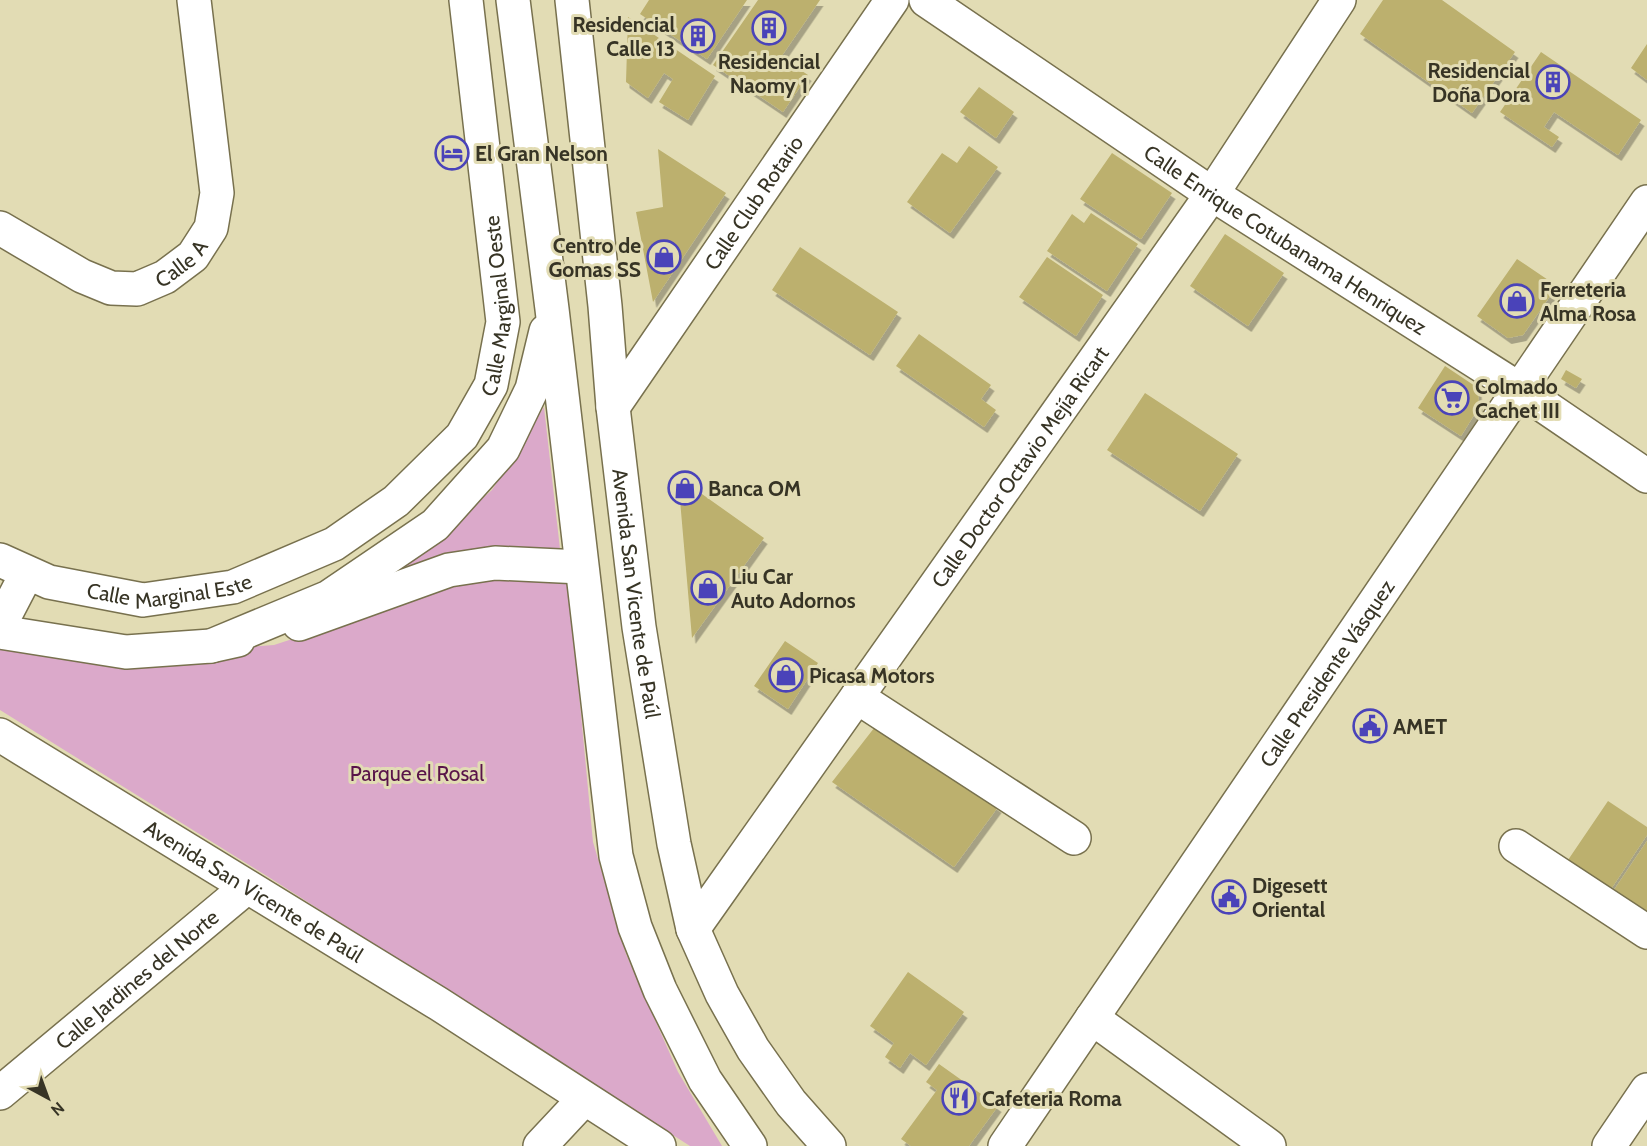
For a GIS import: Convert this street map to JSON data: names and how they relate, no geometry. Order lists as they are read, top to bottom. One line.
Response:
{"streets":{"street":["Calle Club Rotario","Calle Enrique Cotubanama Henriquez","Calle A","Calle Marginal Oeste","Calle Doctor Octavio Mejía Ricart","Calle Marginal Este","Avenida San Vicente de Paúl","Calle Presidente Vásquez","Calle Jardines del Norte"]},"crossings":[["Calle Club Rotario","Avenida San Vicente de Paúl"],["Calle Enrique Cotubanama Henriquez","Calle Doctor Octavio Mejía Ricart"],["Calle Enrique Cotubanama Henriquez","Calle Presidente Vásquez"],["Calle Marginal Oeste","Calle Marginal Este"],["Calle Doctor Octavio Mejía Ricart","Avenida San Vicente de Paúl"],["Avenida San Vicente de Paúl","Calle Jardines del Norte"]],"parks":["Parque el Rosal"],"places":{"building":["Residencial Naomy 1","Residencial Calle 13","Residencial Doña Dora"],"hotel":["El Gran Nelson"],"shop":["Centro de Gomas SS","Ferreteria Alma Rosa","Banca OM","Liu Car Auto Adornos","Picasa Motors"],"supermarket":["Colmado Cachet III"],"public building":["AMET","Digesett Oriental"],"restaurant":["Cafeteria Roma"]},"north":"bottom right"}
